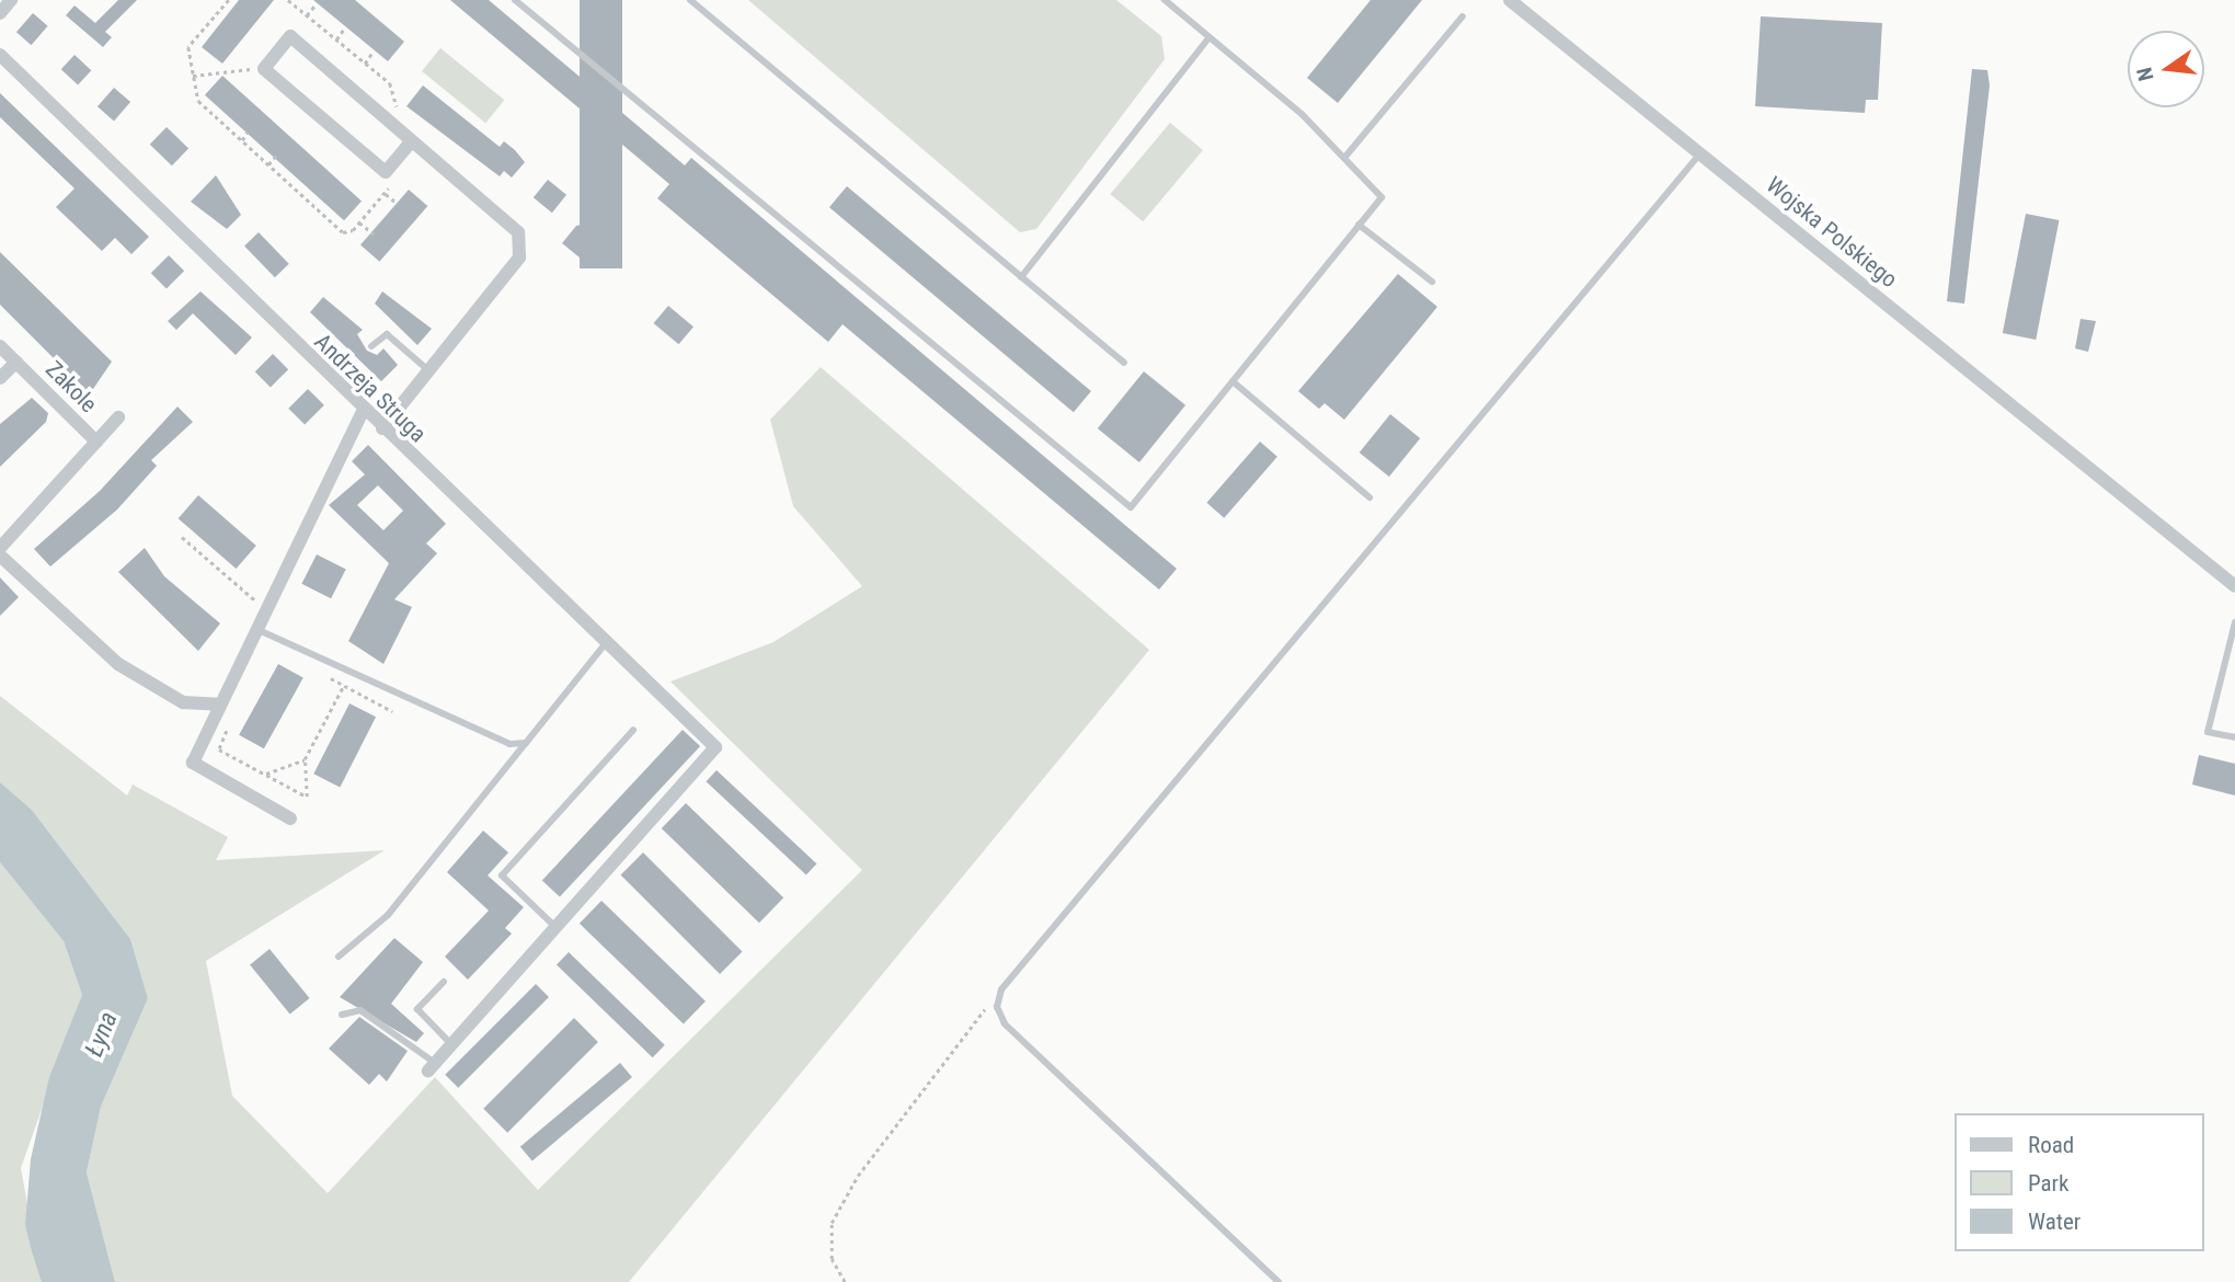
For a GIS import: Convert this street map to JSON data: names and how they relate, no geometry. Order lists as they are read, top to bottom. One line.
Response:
{"streets":{"street":["Wojska Polskiego","Zakole","Andrzeja Struga"]},"water":["Łyna"],"legend":["Road","Park","Water"],"north":"left"}
